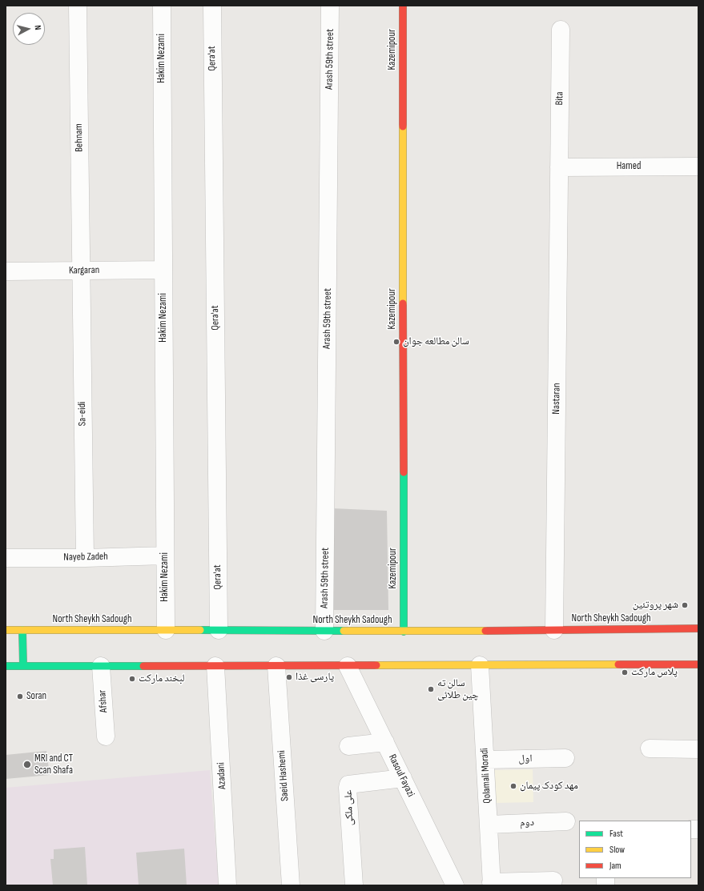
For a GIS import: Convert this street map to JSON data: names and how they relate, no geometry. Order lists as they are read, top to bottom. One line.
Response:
{"streets":{"main road":["Kazemipour","North Sheykh Sadough"],"street":["Hakim Nezami","Qera'at","Arash 59th street","Bita","Behnam","Hamed","Kargaran","Nastaran","Sa-eidi","Nayeb Zadeh","Afshar","اول","Azadani","Saeid Hashemi","Rasoul Fayazi","Qolamali Moradi","علی ملکی","دوم"]},"crossings":[["Kazemipour","North Sheykh Sadough"],["Hakim Nezami","Kargaran"],["Hakim Nezami","Nayeb Zadeh"],["Hakim Nezami","North Sheykh Sadough"],["Qera'at","North Sheykh Sadough"],["Arash 59th street","North Sheykh Sadough"],["Bita","Hamed"],["Bita","Nastaran"],["Behnam","Kargaran"],["Behnam","Sa-eidi"],["Hamed","Nastaran"],["Kargaran","Sa-eidi"],["Nastaran","North Sheykh Sadough"],["Sa-eidi","Nayeb Zadeh"],["اول","Qolamali Moradi"],["Rasoul Fayazi","علی ملکی"],["Qolamali Moradi","دوم"]],"places":["سالن مطالعه جوان","شهر پروتئین","پلاس مارکت","پارسی غذا","لبخند مارکت","سالن ته چین طلائی","Soran","MRI and CT Scan Shafa","مهد کودک پیمان"],"legend":["Fast","Slow","Jam"],"north":"right"}
